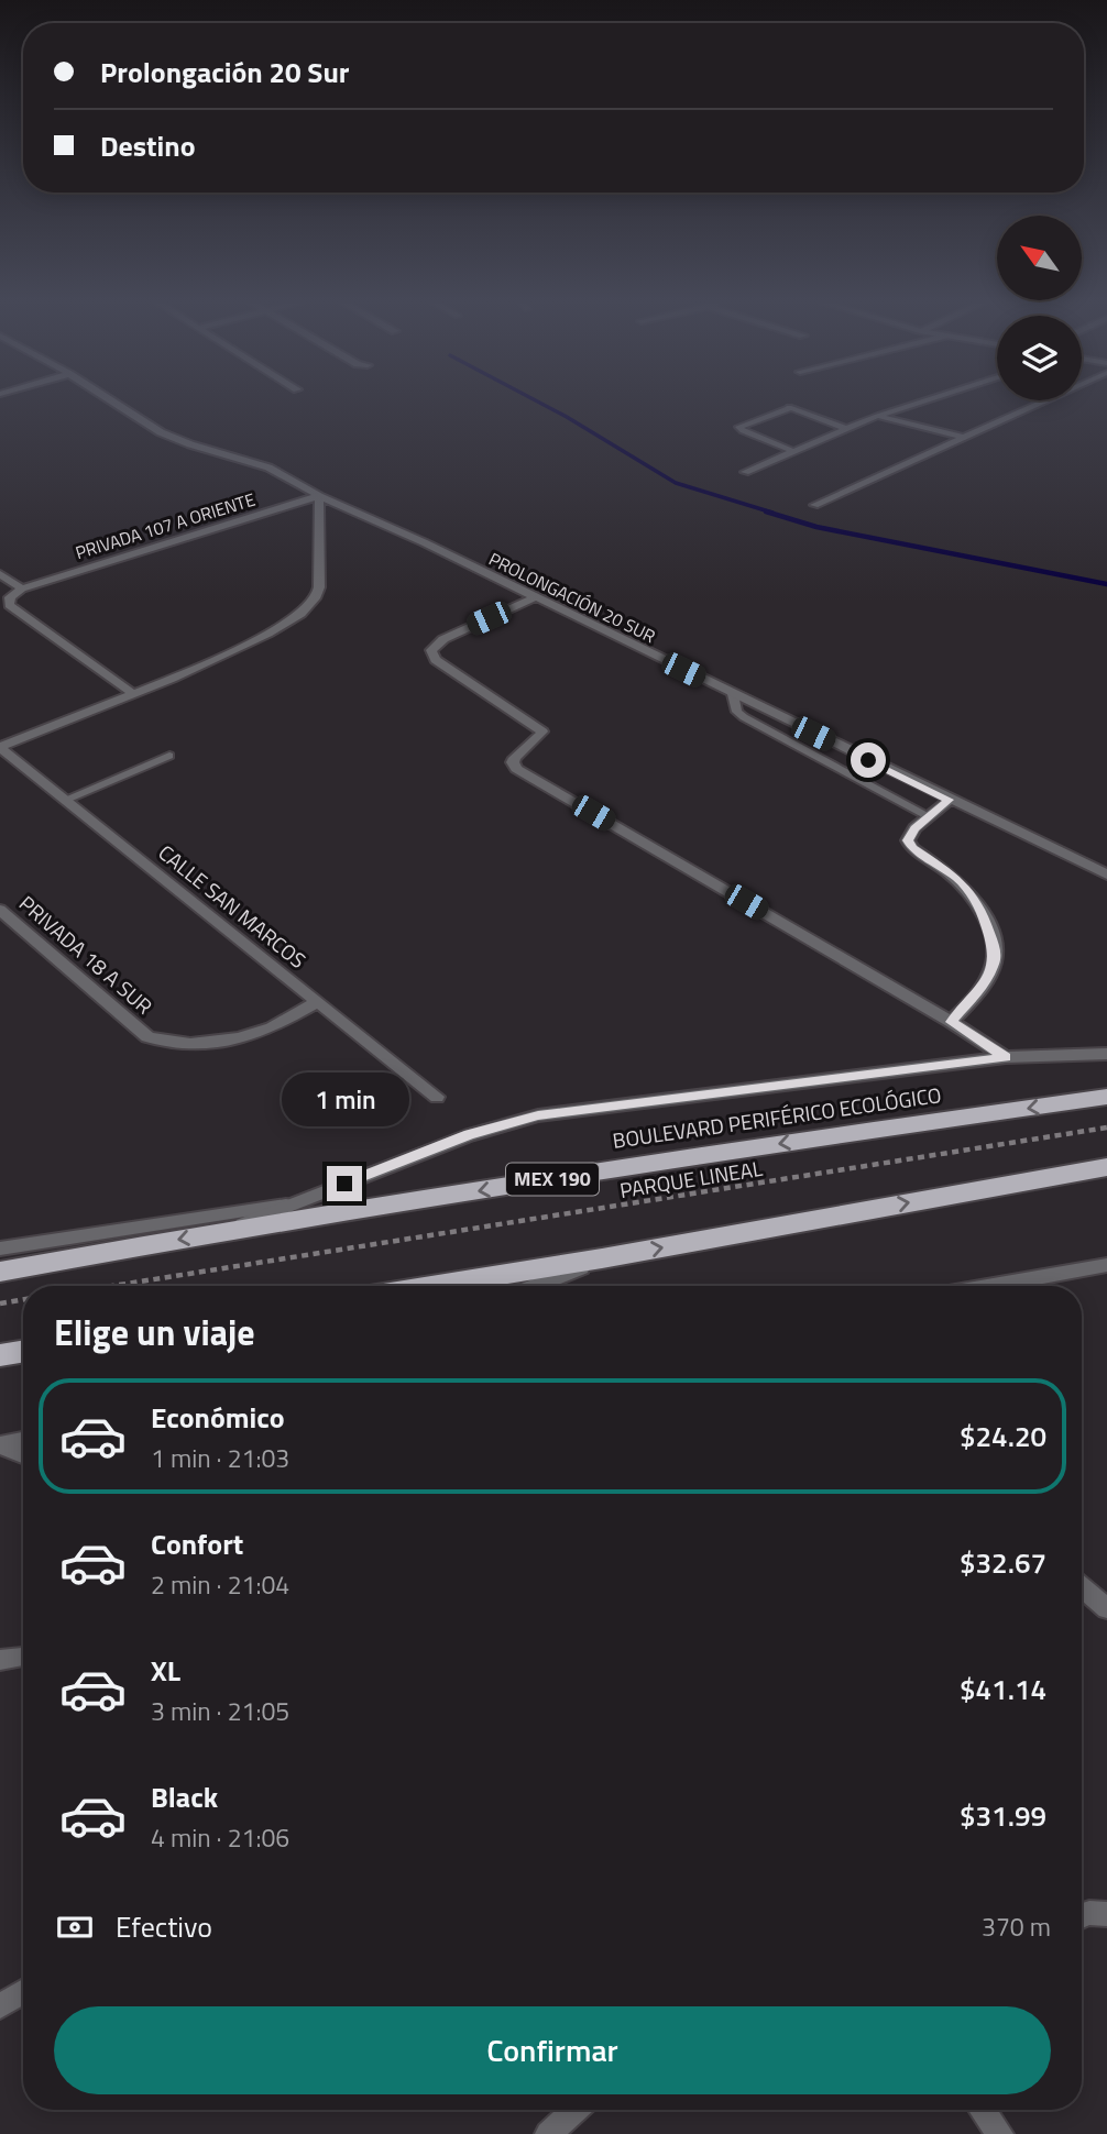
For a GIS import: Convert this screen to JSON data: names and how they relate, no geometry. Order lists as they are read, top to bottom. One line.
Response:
{"streets":{"highway":["BOULEVARD PERIFÉRICO ECOLÓGICO","MEX 190"],"street":["PRIVADA 107 A ORIENTE","PROLONGACIÓN 20 SUR","CALLE SAN MARCOS","PRIVADA 18 A SUR"],"path":["PARQUE LINEAL"]},"crossings":[["PRIVADA 107 A ORIENTE","PROLONGACIÓN 20 SUR"],["CALLE SAN MARCOS","PRIVADA 18 A SUR"]],"north":"top left","page":{"banner":["Prolongación 20 Sur","Destino"],"bubble":"1 min","heading":"Elige un viaje","list":[{"name":"Económico","note":"1 min · 21:03","value":"$24.20"},{"name":"Confort","note":"2 min · 21:04","value":"$32.67"},{"name":"XL","note":"3 min · 21:05","value":"$41.14"},{"name":"Black","note":"4 min · 21:06","value":"$31.99"}],"pay":["Efectivo","370 m"],"buttons":"Confirmar"}}
